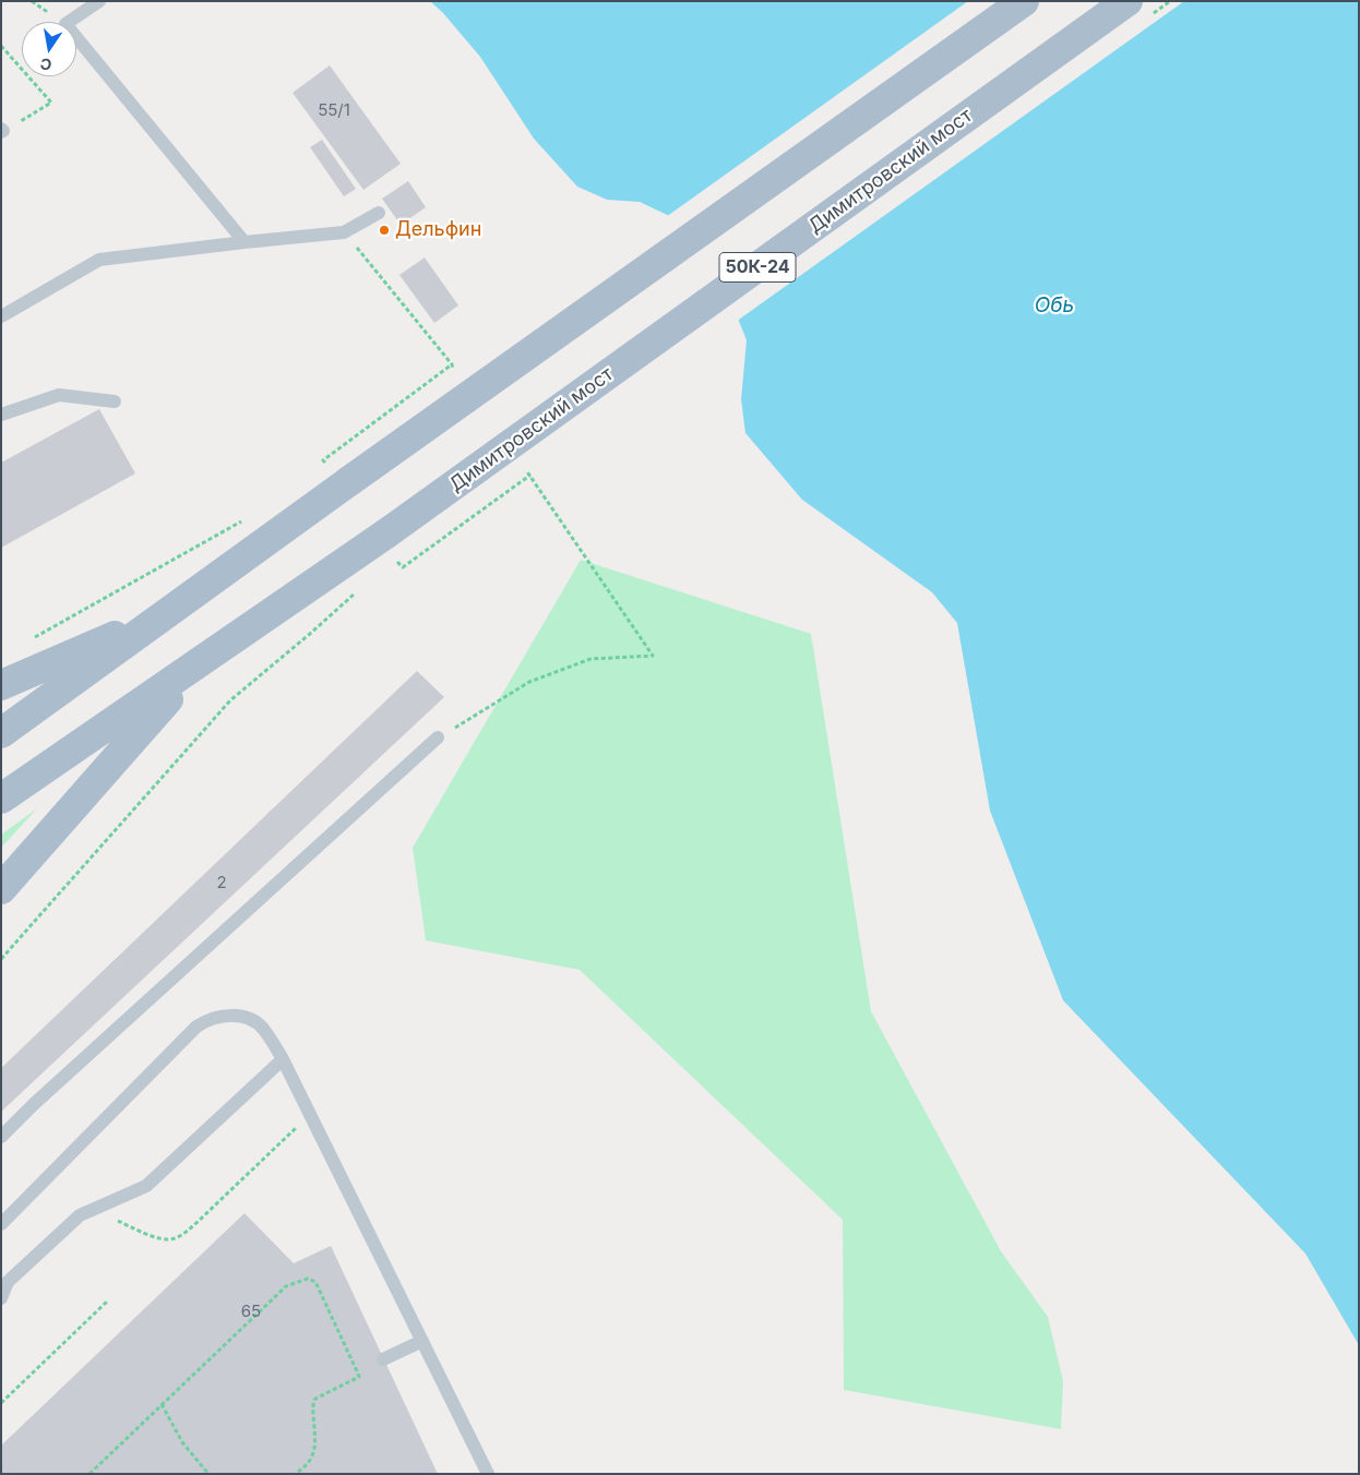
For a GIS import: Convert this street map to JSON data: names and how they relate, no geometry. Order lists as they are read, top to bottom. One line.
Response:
{"streets":{"main road":["Димитровский мост","50К-24"]},"water":["Обь"],"places":["Дельфин"],"house_numbers":["55/1","2","65"],"north":"bottom"}
